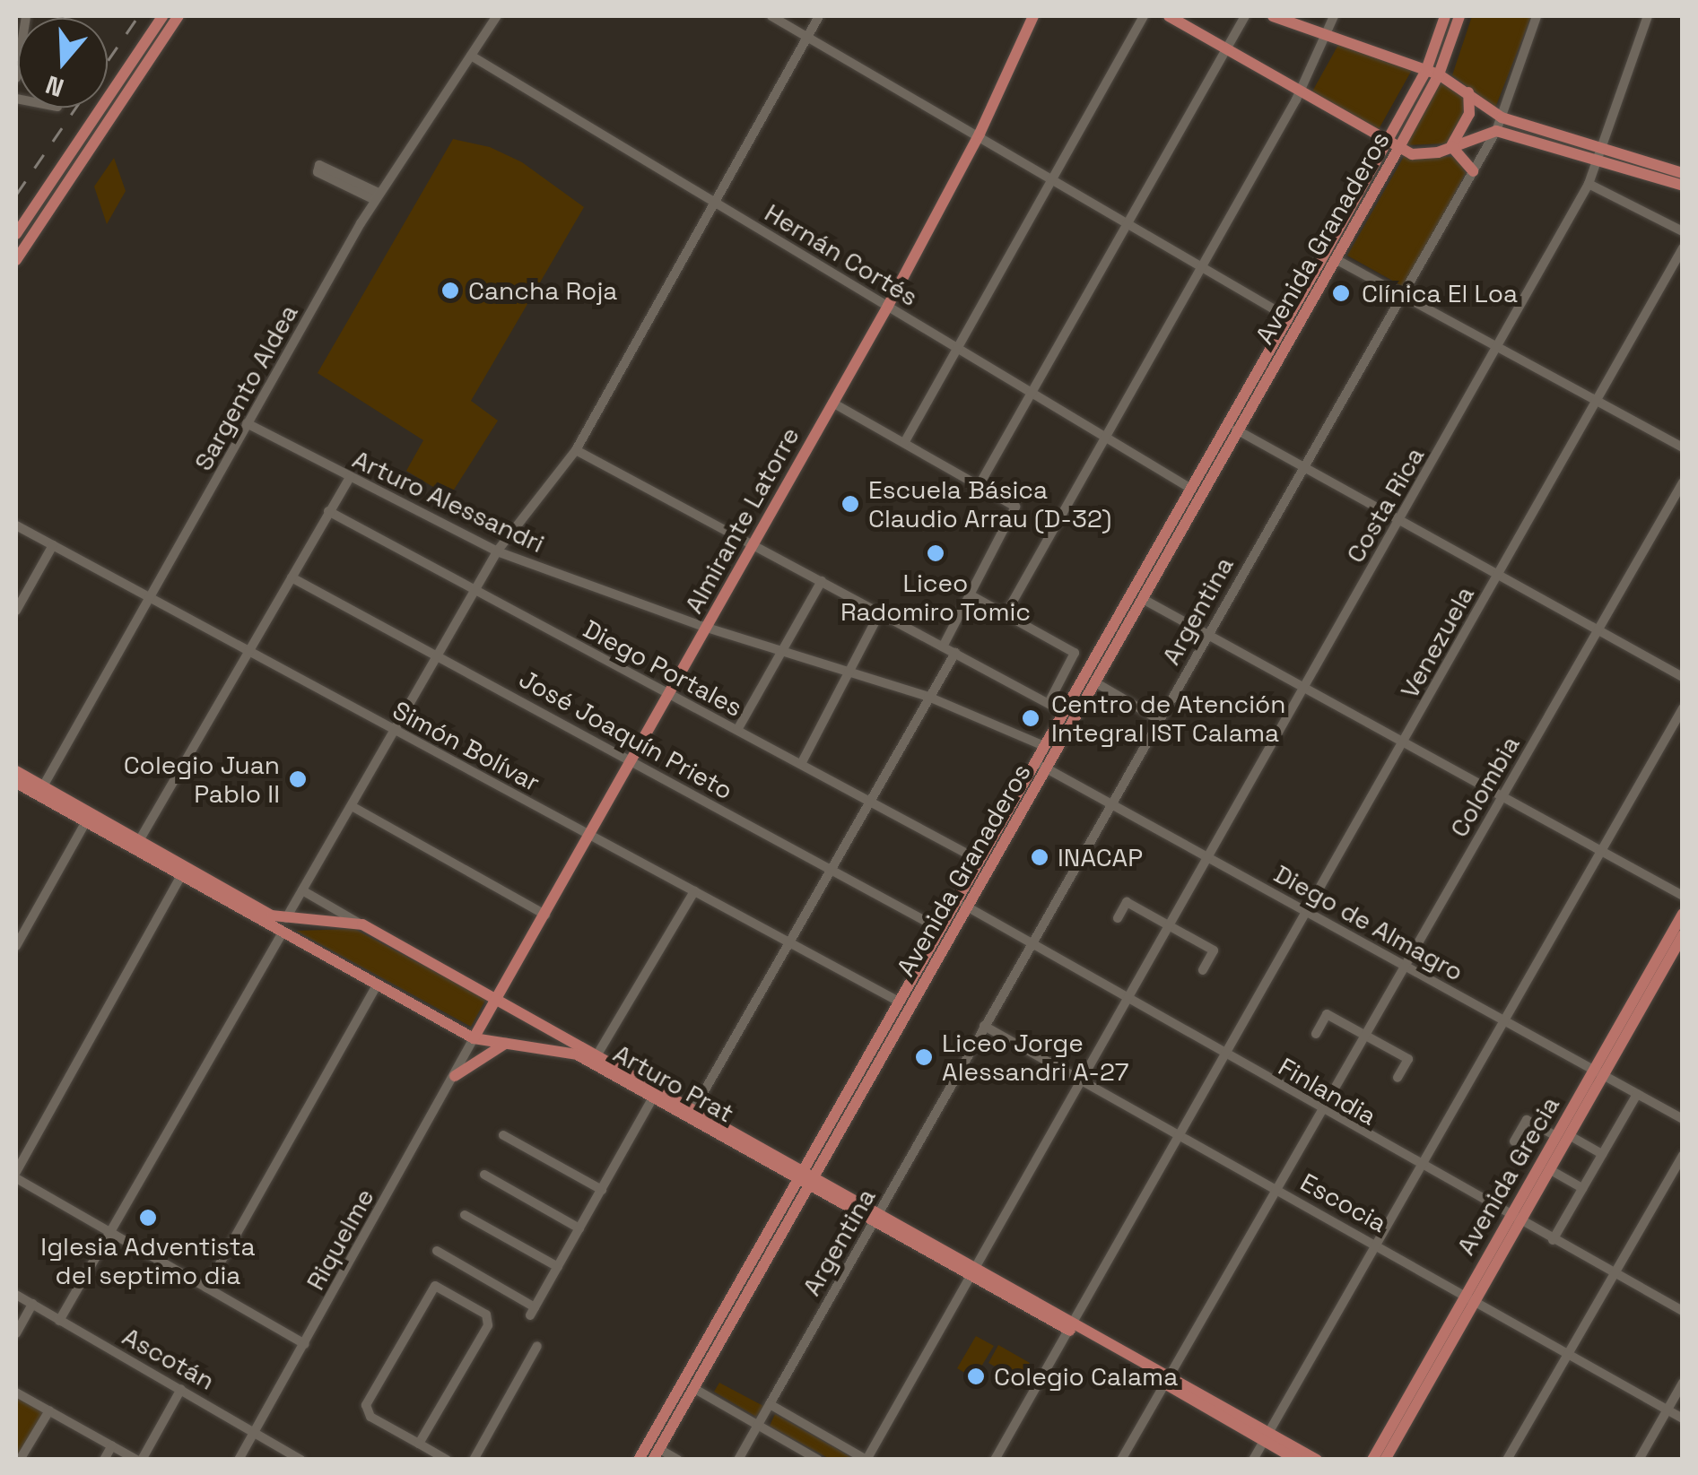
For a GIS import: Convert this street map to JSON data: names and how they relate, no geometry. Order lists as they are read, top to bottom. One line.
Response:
{"streets":{"main road":["Avenida Granaderos","Almirante Latorre","Arturo Prat","Avenida Grecia"],"street":["Hernán Cortés","Sargento Aldea","Arturo Alessandri","Costa Rica","Argentina","Venezuela","Diego Portales","José Joaquín Prieto","Simón Bolívar","Colombia","Diego de Almagro","Finlandia","Escocia","Riquelme","Ascotán"]},"crossings":[["Avenida Granaderos","Hernán Cortés"],["Avenida Granaderos","Arturo Alessandri"],["Avenida Granaderos","Diego Portales"],["Avenida Granaderos","José Joaquín Prieto"],["Avenida Granaderos","Simón Bolívar"],["Avenida Granaderos","Diego de Almagro"],["Avenida Granaderos","Arturo Prat"],["Avenida Granaderos","Finlandia"],["Hernán Cortés","Sargento Aldea"],["Hernán Cortés","Almirante Latorre"],["Sargento Aldea","Arturo Alessandri"],["Sargento Aldea","Simón Bolívar"],["Sargento Aldea","Arturo Prat"],["Arturo Alessandri","Almirante Latorre"],["Costa Rica","Diego de Almagro"],["Costa Rica","Arturo Prat"],["Costa Rica","Finlandia"],["Costa Rica","Escocia"],["Almirante Latorre","Diego Portales"],["Almirante Latorre","José Joaquín Prieto"],["Almirante Latorre","Simón Bolívar"],["Almirante Latorre","Arturo Prat"],["Almirante Latorre","Riquelme"],["Argentina","Diego de Almagro"],["Argentina","Arturo Prat"],["Argentina","Finlandia"],["Argentina","Escocia"],["Venezuela","Diego de Almagro"],["Venezuela","Arturo Prat"],["Venezuela","Finlandia"],["Venezuela","Escocia"],["Colombia","Diego de Almagro"],["Colombia","Arturo Prat"],["Colombia","Finlandia"],["Colombia","Escocia"],["Diego de Almagro","Avenida Grecia"],["Arturo Prat","Riquelme"],["Finlandia","Avenida Grecia"],["Avenida Grecia","Escocia"],["Riquelme","Ascotán"]],"places":["Cancha Roja","Clínica El Loa","Escuela Básica Claudio Arrau (D-32)","Liceo Radomiro Tomic","Centro de Atención Integral IST Calama","Colegio Juan Pablo II","INACAP","Liceo Jorge Alessandri A-27","Iglesia Adventista del septimo dia","Colegio Calama"],"north":"bottom"}
